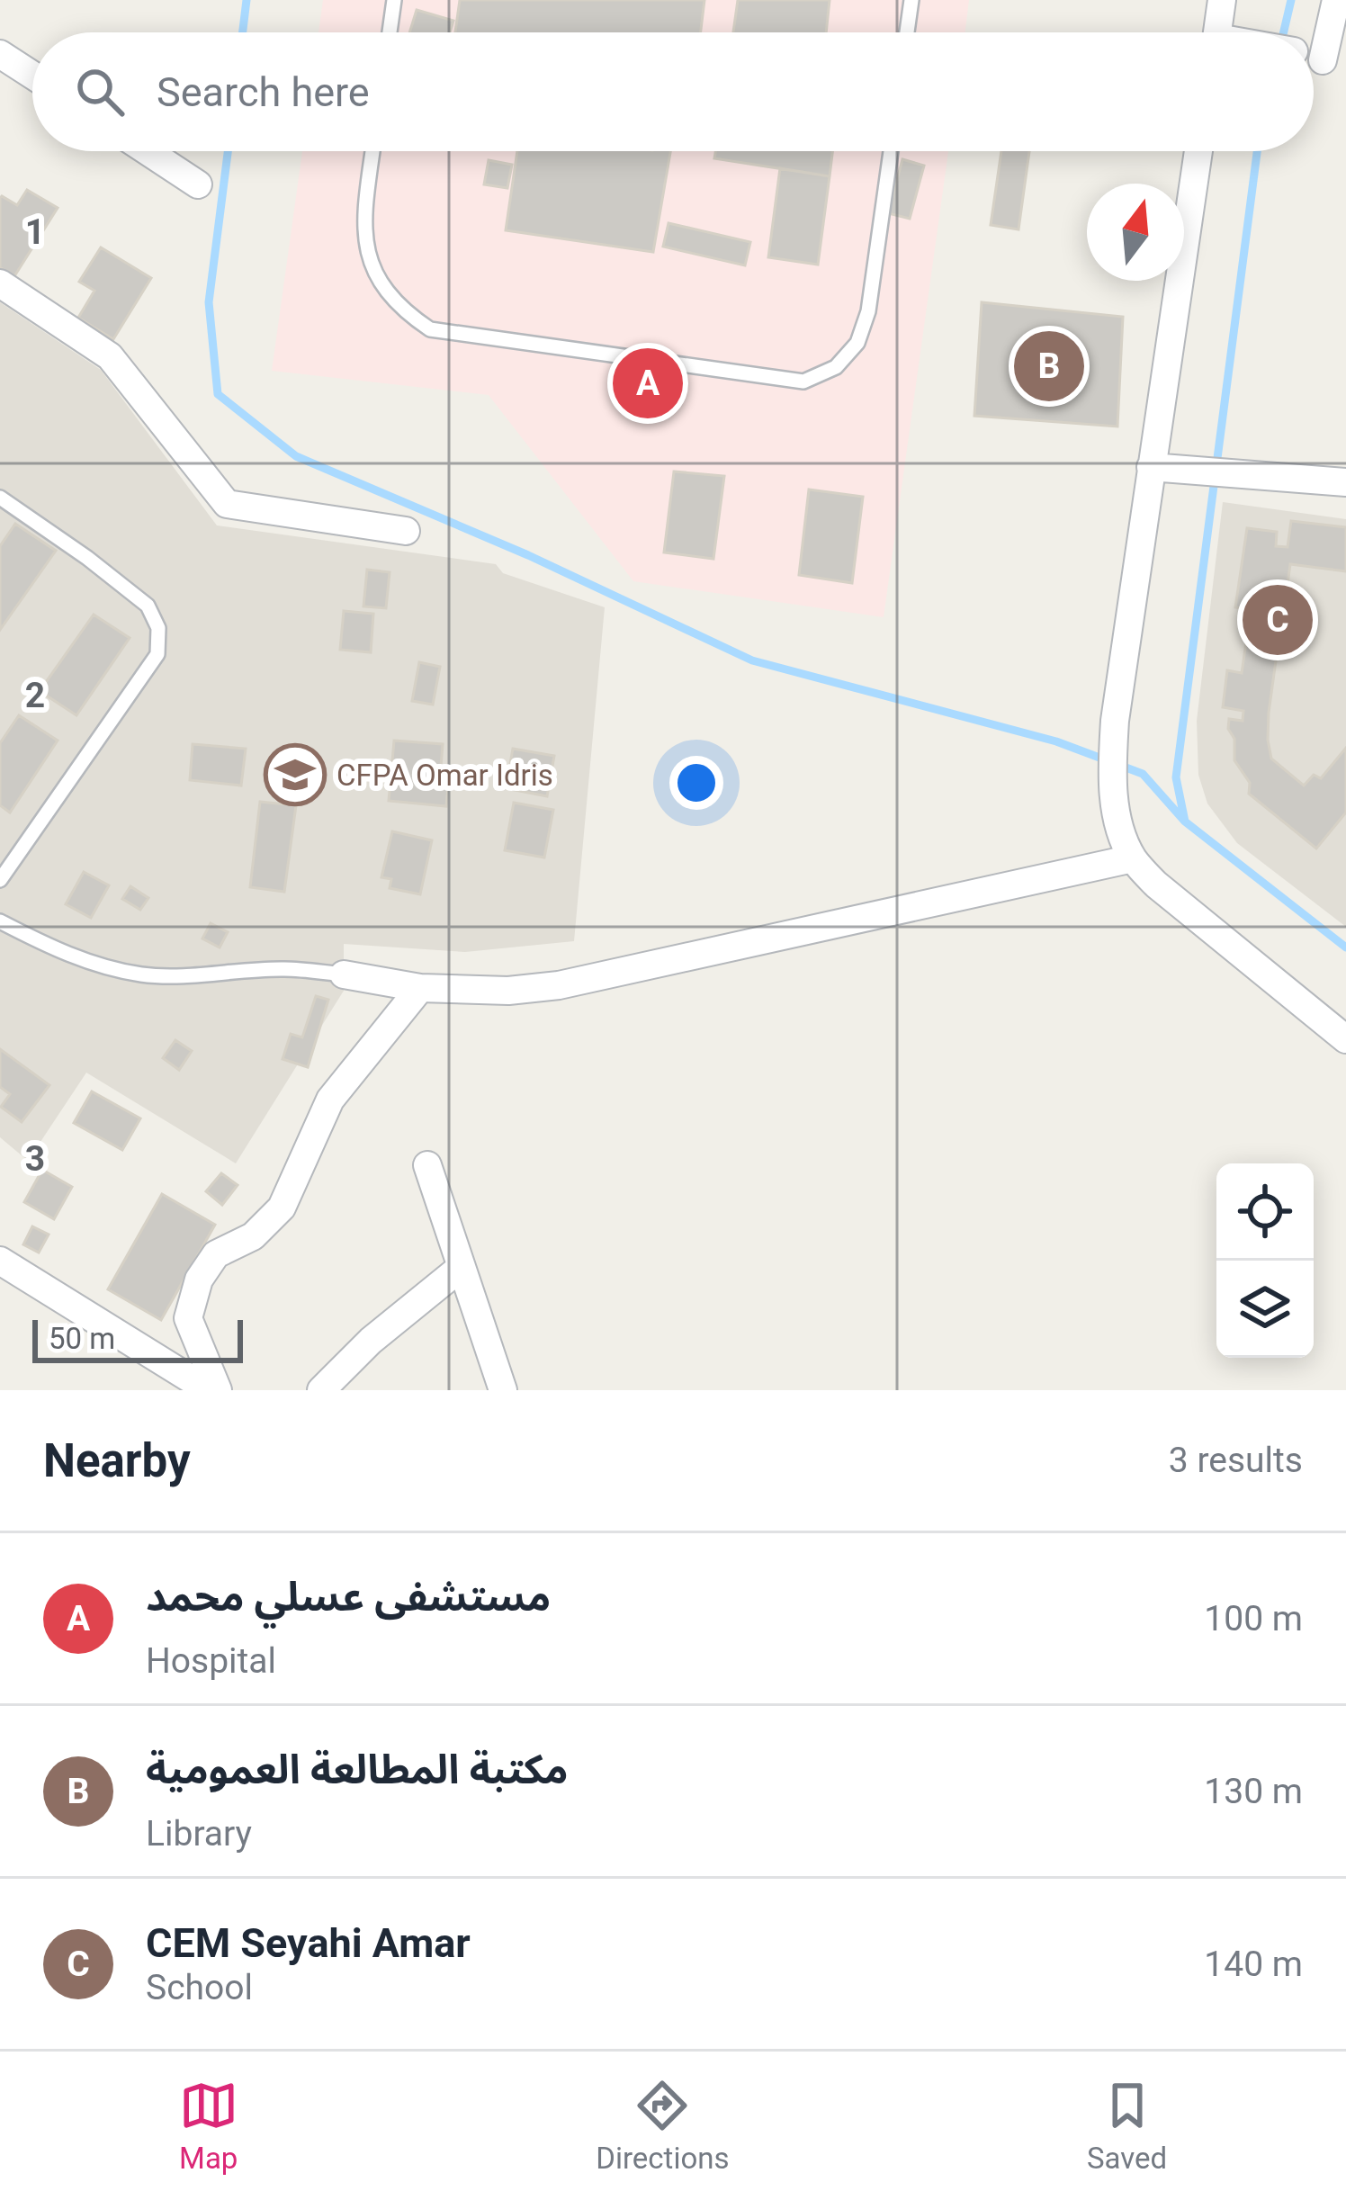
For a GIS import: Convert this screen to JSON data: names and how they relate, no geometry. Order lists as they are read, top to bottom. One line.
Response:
{"places":{"school or university":["CFPA Omar Idris"]},"scale_bar":"50 m","north":"top","page":{"search":"Search here","pins":["B","A","C"],"scale":"50 m","heading":["Nearby","3 results"],"list":[{"mark":"A","name":"مستشفى عسلي محمد","note":"Hospital","value":"100 m"},{"mark":"B","name":"مكتبة المطالعة العمومية","note":"Library","value":"130 m"},{"mark":"C","name":"CEM Seyahi Amar","note":"School","value":"140 m"}],"nav":["Map","Directions","Saved"]},"grid":{"rows":["1","2","3"]}}
